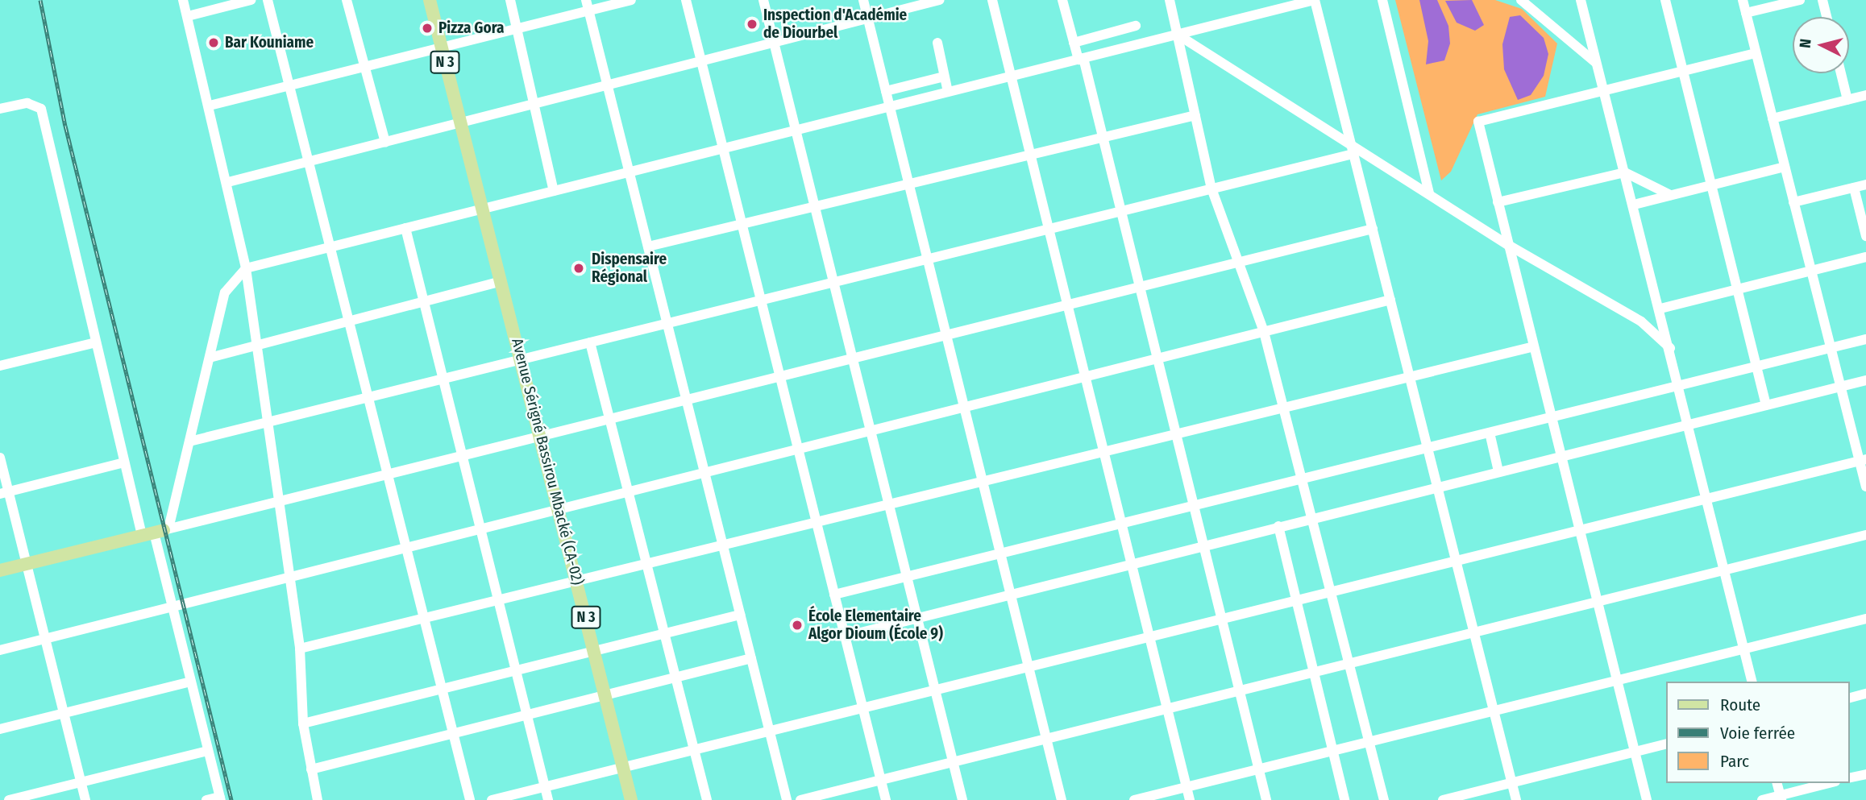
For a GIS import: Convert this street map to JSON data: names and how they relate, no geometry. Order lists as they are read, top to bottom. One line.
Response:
{"streets":{"main road":["N 3","Avenue Sérigné Bassirou Mbacké (CA-02)"]},"crossings":[["N 3","Avenue Sérigné Bassirou Mbacké (CA-02)"]],"places":["Inspection d'Académie de Diourbel","Pizza Gora","Bar Kouniame","Dispensaire Régional","École Elementaire Algor Dioum (École 9)"],"legend":["Route","Voie ferrée","Parc"],"north":"left"}
